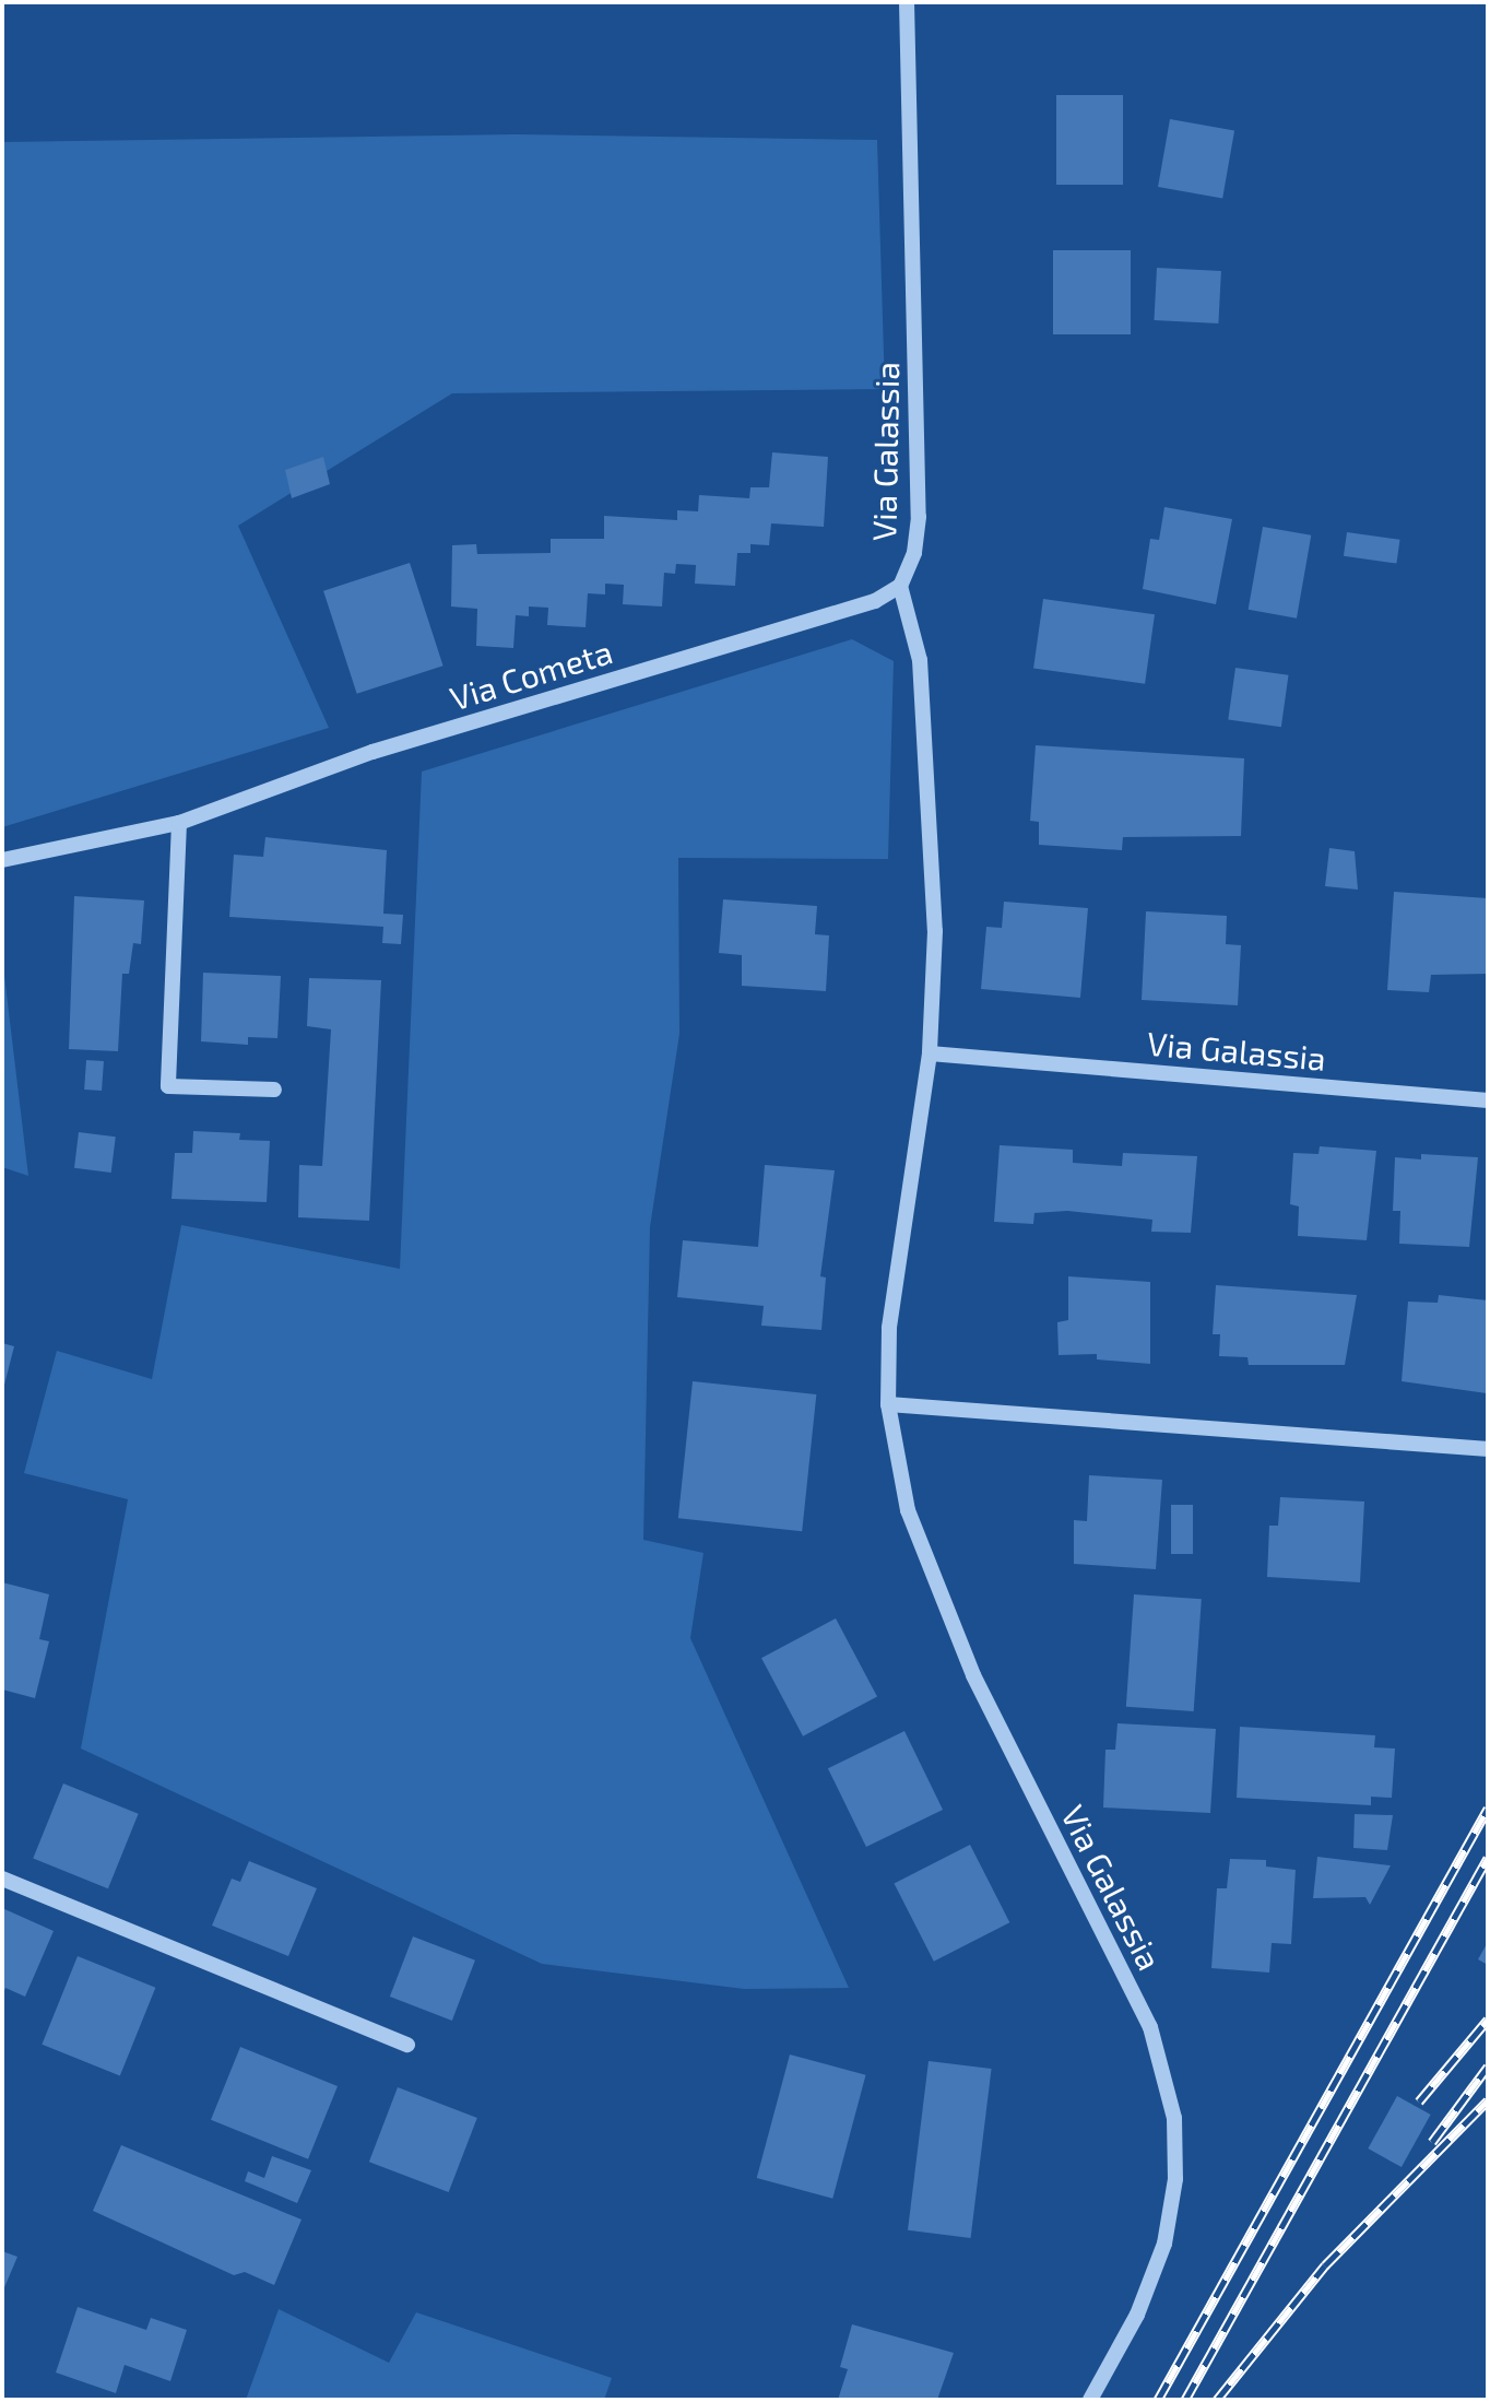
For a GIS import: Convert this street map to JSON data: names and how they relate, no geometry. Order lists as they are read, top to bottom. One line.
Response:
{"streets":{"street":["Via Galassia","Via Cometa"]},"crossings":[["Via Galassia","Via Cometa"]]}
